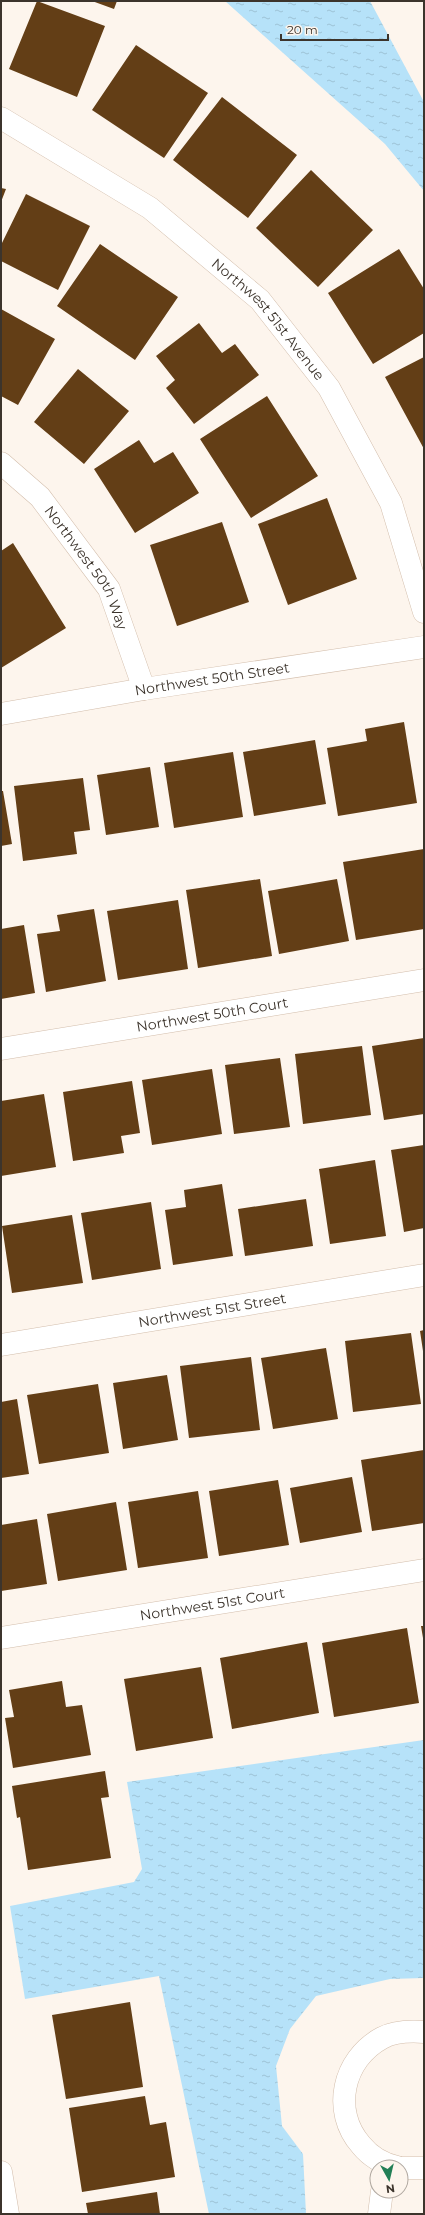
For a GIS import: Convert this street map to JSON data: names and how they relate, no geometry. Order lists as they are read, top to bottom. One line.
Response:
{"streets":{"street":["Northwest 51st Avenue","Northwest 50th Way","Northwest 50th Street","Northwest 50th Court","Northwest 51st Street","Northwest 51st Court"]},"crossings":[["Northwest 50th Way","Northwest 50th Street"]],"scale_bar":"20 m","north":"bottom"}
